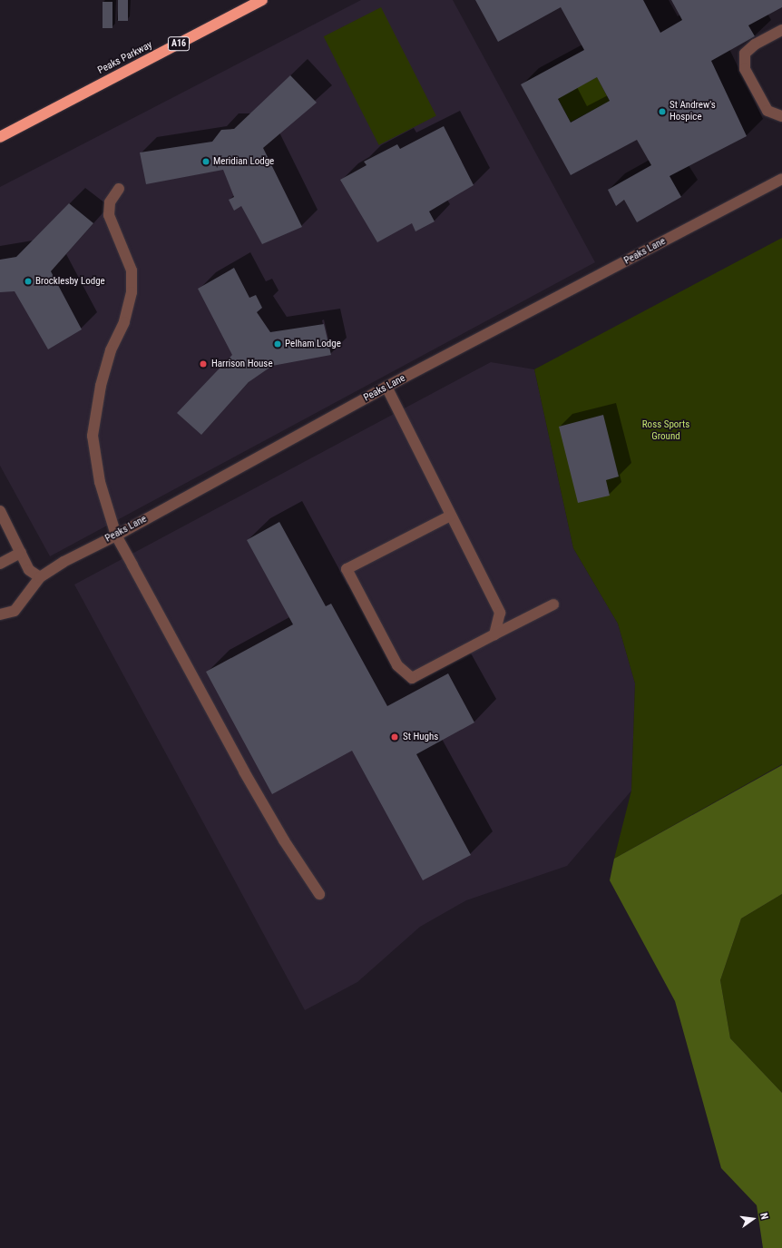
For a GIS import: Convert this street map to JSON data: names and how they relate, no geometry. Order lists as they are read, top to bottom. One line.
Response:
{"streets":{"highway":["A16","Peaks Parkway"],"street":["Peaks Lane"]},"parks":["Ross Sports Ground"],"places":["St Andrew's Hospice","Meridian Lodge","Brocklesby Lodge","Pelham Lodge","Harrison House","St Hughs"],"north":"right"}
